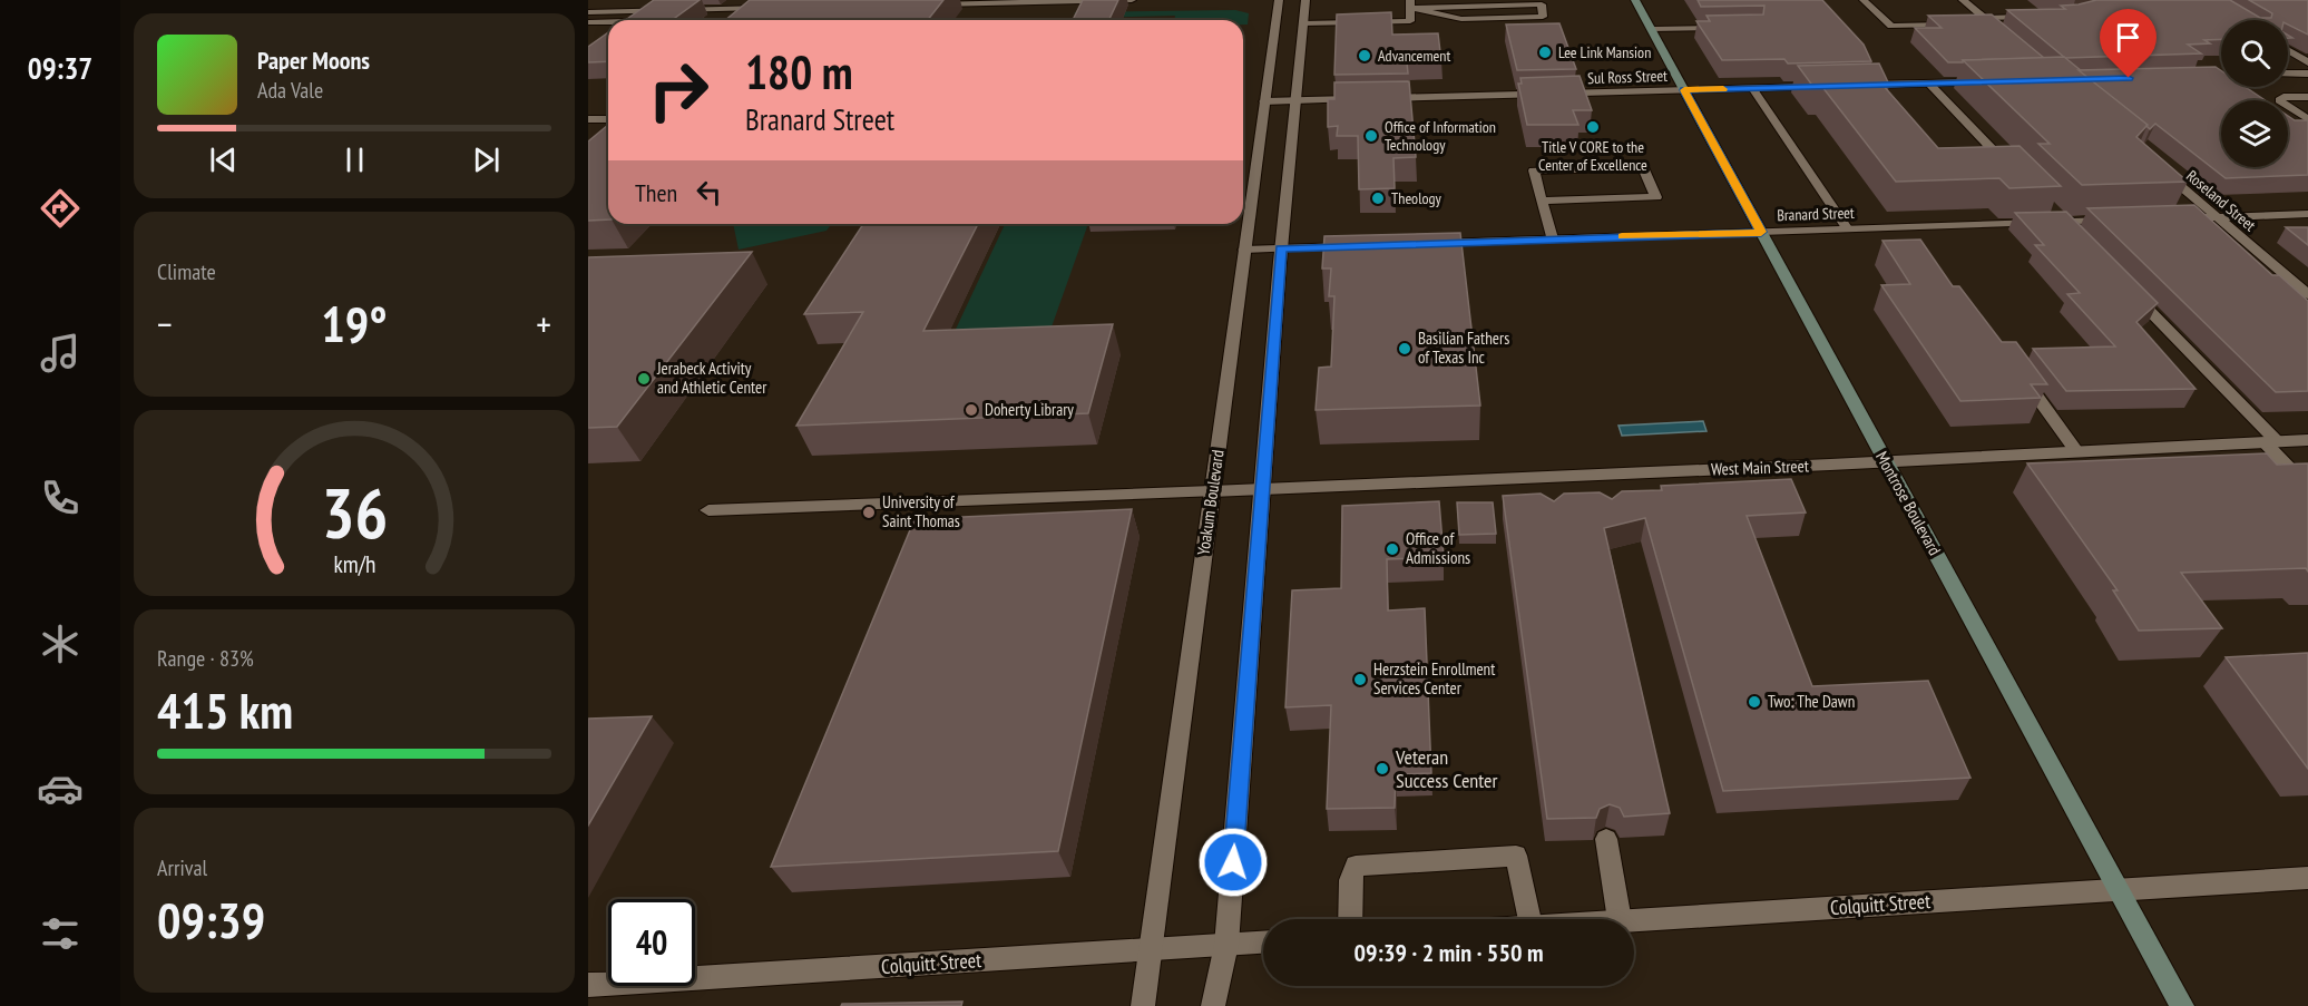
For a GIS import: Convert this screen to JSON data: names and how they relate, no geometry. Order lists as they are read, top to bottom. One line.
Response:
{"streets":{"main road":["Montrose Boulevard"],"street":["Sul Ross Street","Roseland Street","Branard Street","West Main Street","Yoakum Boulevard","Colquitt Street"]},"crossings":[["Sul Ross Street","Montrose Boulevard"],["Branard Street","Montrose Boulevard"],["West Main Street","Yoakum Boulevard"],["West Main Street","Montrose Boulevard"],["Yoakum Boulevard","Colquitt Street"],["Montrose Boulevard","Colquitt Street"]],"places":["Lee Link Mansion","Advancement","Title V CORE to the Center of Excellence","Office of Information Technology","Theology","Basilian Fathers of Texas Inc","Jerabeck Activity and Athletic Center","Doherty Library","University of Saint Thomas","Office of Admissions","Herzstein Enrollment Services Center","Two: The Dawn","Veteran Success Center"],"page":{"tabs":"09:37","turn":["180 m","Branard Street"],"song":["Paper Moons","Ada Vale"],"then":"Then","tile":["Climate",["Range · 83%","415 km"],["Arrival","09:39"]],"heat":["−","19°","+"],"limit":"40","trip":"09:39 · 2 min · 550 m","gauge":["36","km/h"]}}
